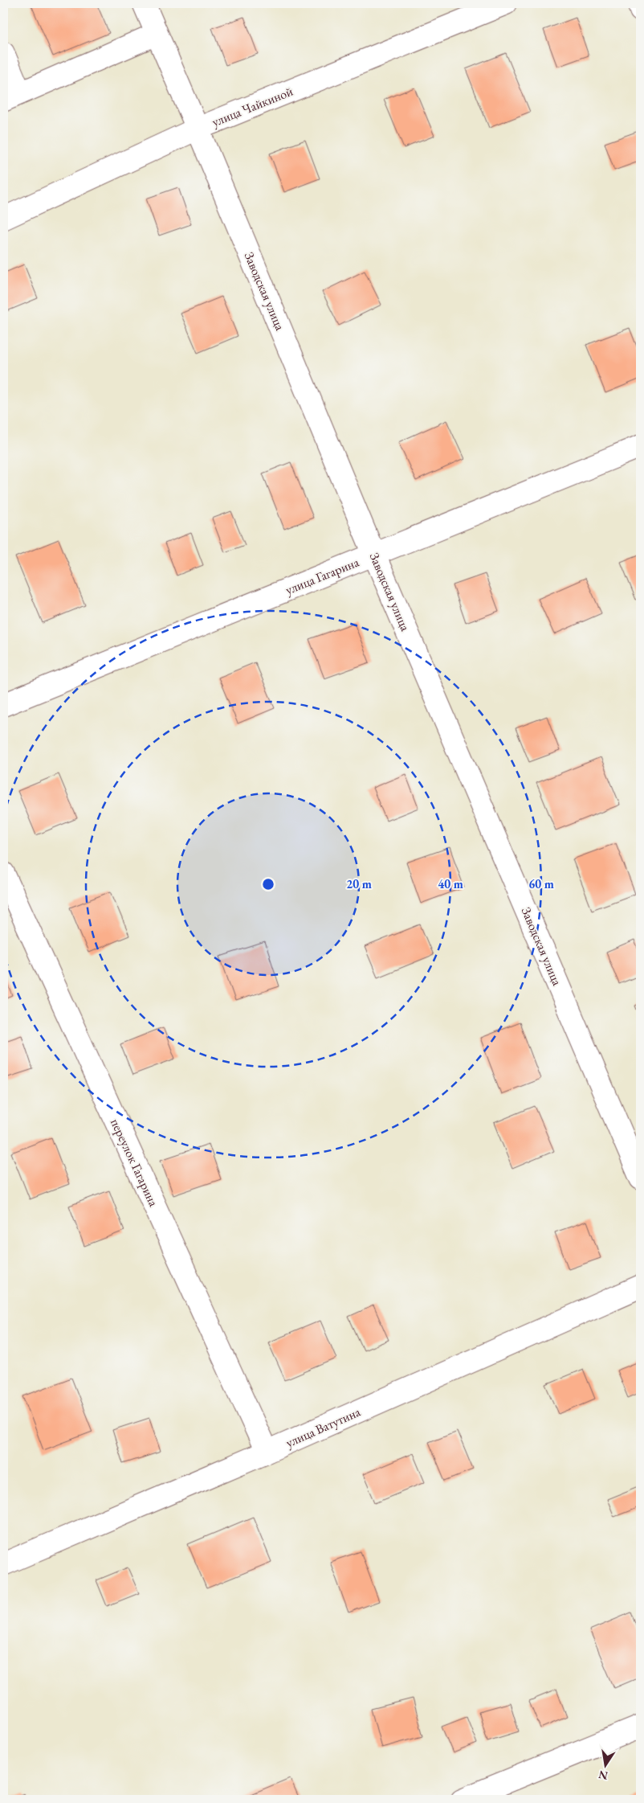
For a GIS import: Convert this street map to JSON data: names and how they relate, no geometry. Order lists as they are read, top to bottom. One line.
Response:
{"streets":{"street":["улица Чайкиной","Заводская улица","улица Гагарина","переулок Гагарина","улица Ватутина"]},"crossings":[["улица Чайкиной","Заводская улица"],["Заводская улица","улица Гагарина"],["переулок Гагарина","улица Ватутина"]],"north":"bottom","rings":["20 m","40 m","60 m"]}
